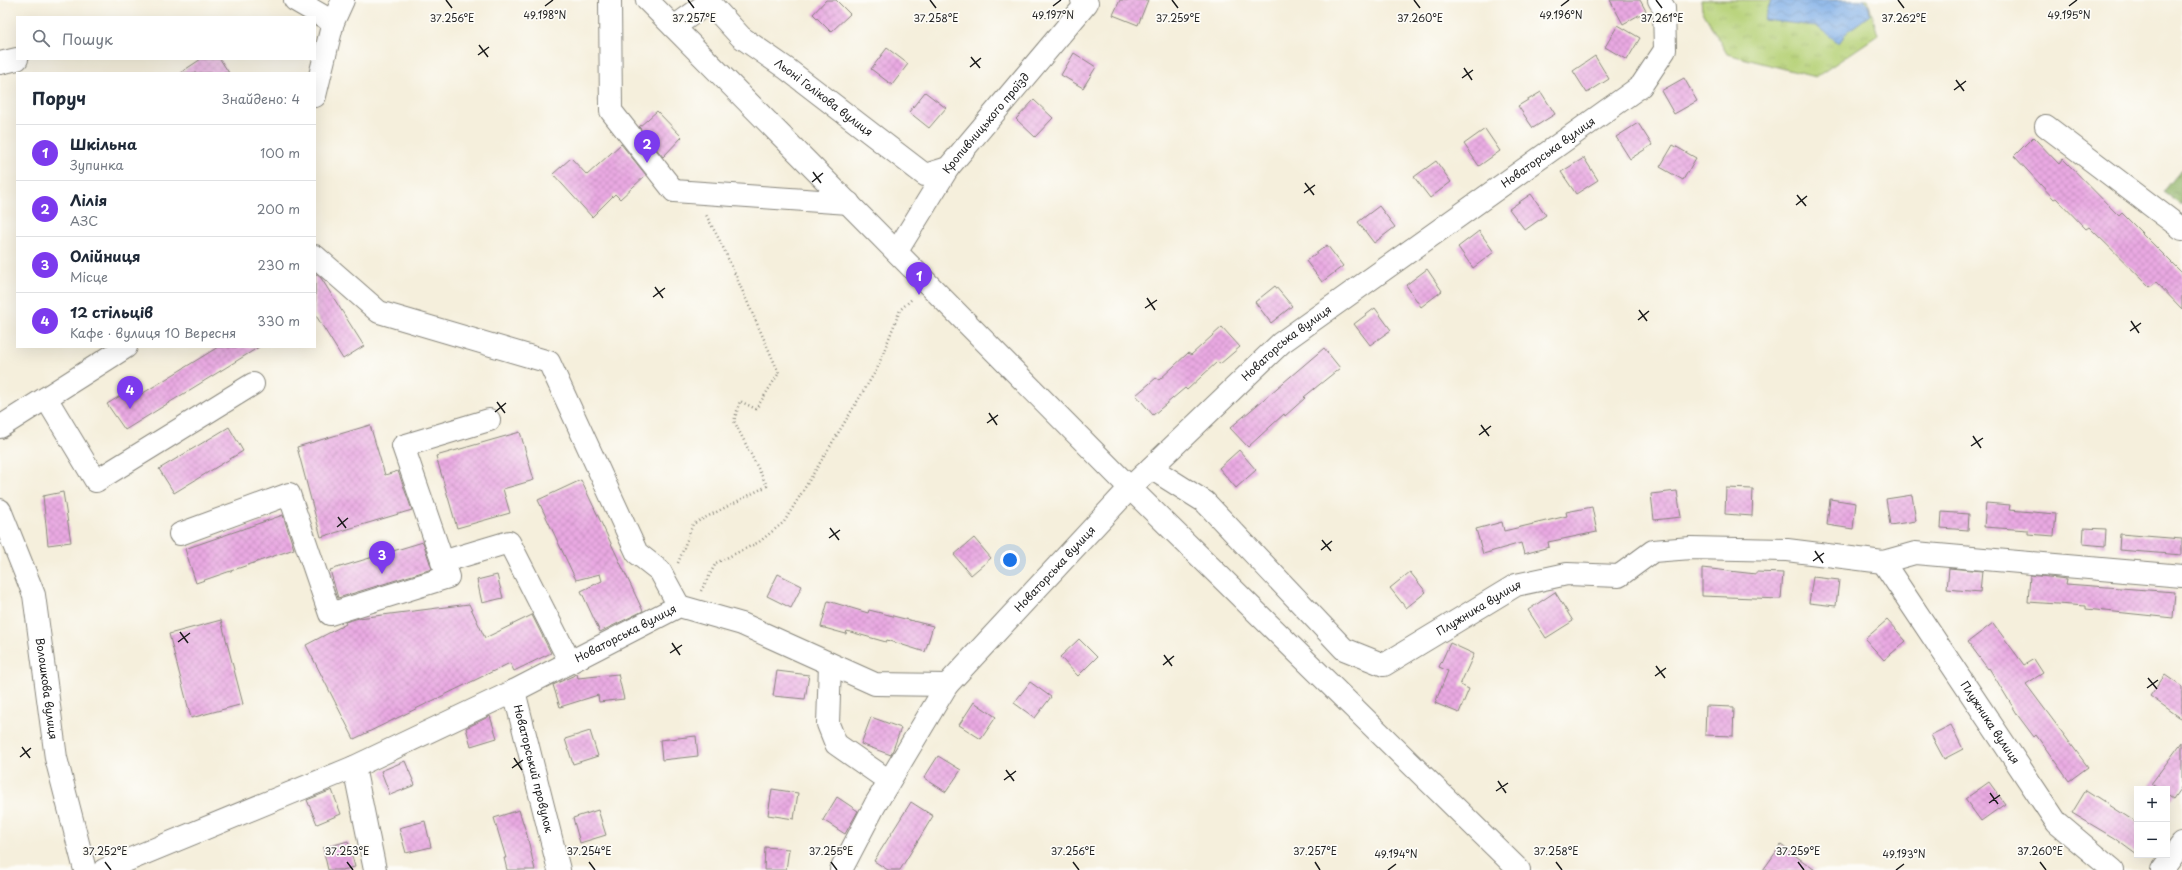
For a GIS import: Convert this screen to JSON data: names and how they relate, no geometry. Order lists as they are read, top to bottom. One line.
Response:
{"streets":{"main road":["Льоні Голікова вулиця","Кропивницького проїзд","Новаторська вулиця","Плужника вулиця","Волошкова вулиця","Новаторський провулок"]},"crossings":[["Льоні Голікова вулиця","Кропивницького проїзд"],["Новаторська вулиця","Плужника вулиця"],["Новаторська вулиця","Новаторський провулок"]],"page":{"search":"Пошук","heading":["Поруч","Знайдено: 4"],"list":[{"mark":"1","name":"Шкільна","note":"Зупинка","value":"100 m"},{"mark":"2","name":"Лілія","note":"АЗС","value":"200 m"},{"mark":"3","name":"Олійниця","note":"Місце","value":"230 m"},{"mark":"4","name":"12 стільців","note":"Кафе · вулиця 10 Вересня","value":"330 m"}],"pins":["2","1","4","3"],"map_buttons":["+","−"]},"coordinates":["49.196°N","49.198°N","49.197°N","49.195°N","37.256°E","37.257°E","37.258°E","37.259°E","37.260°E","37.261°E","37.262°E","37.252°E","37.253°E","37.254°E","37.255°E","49.194°N","49.193°N"]}
